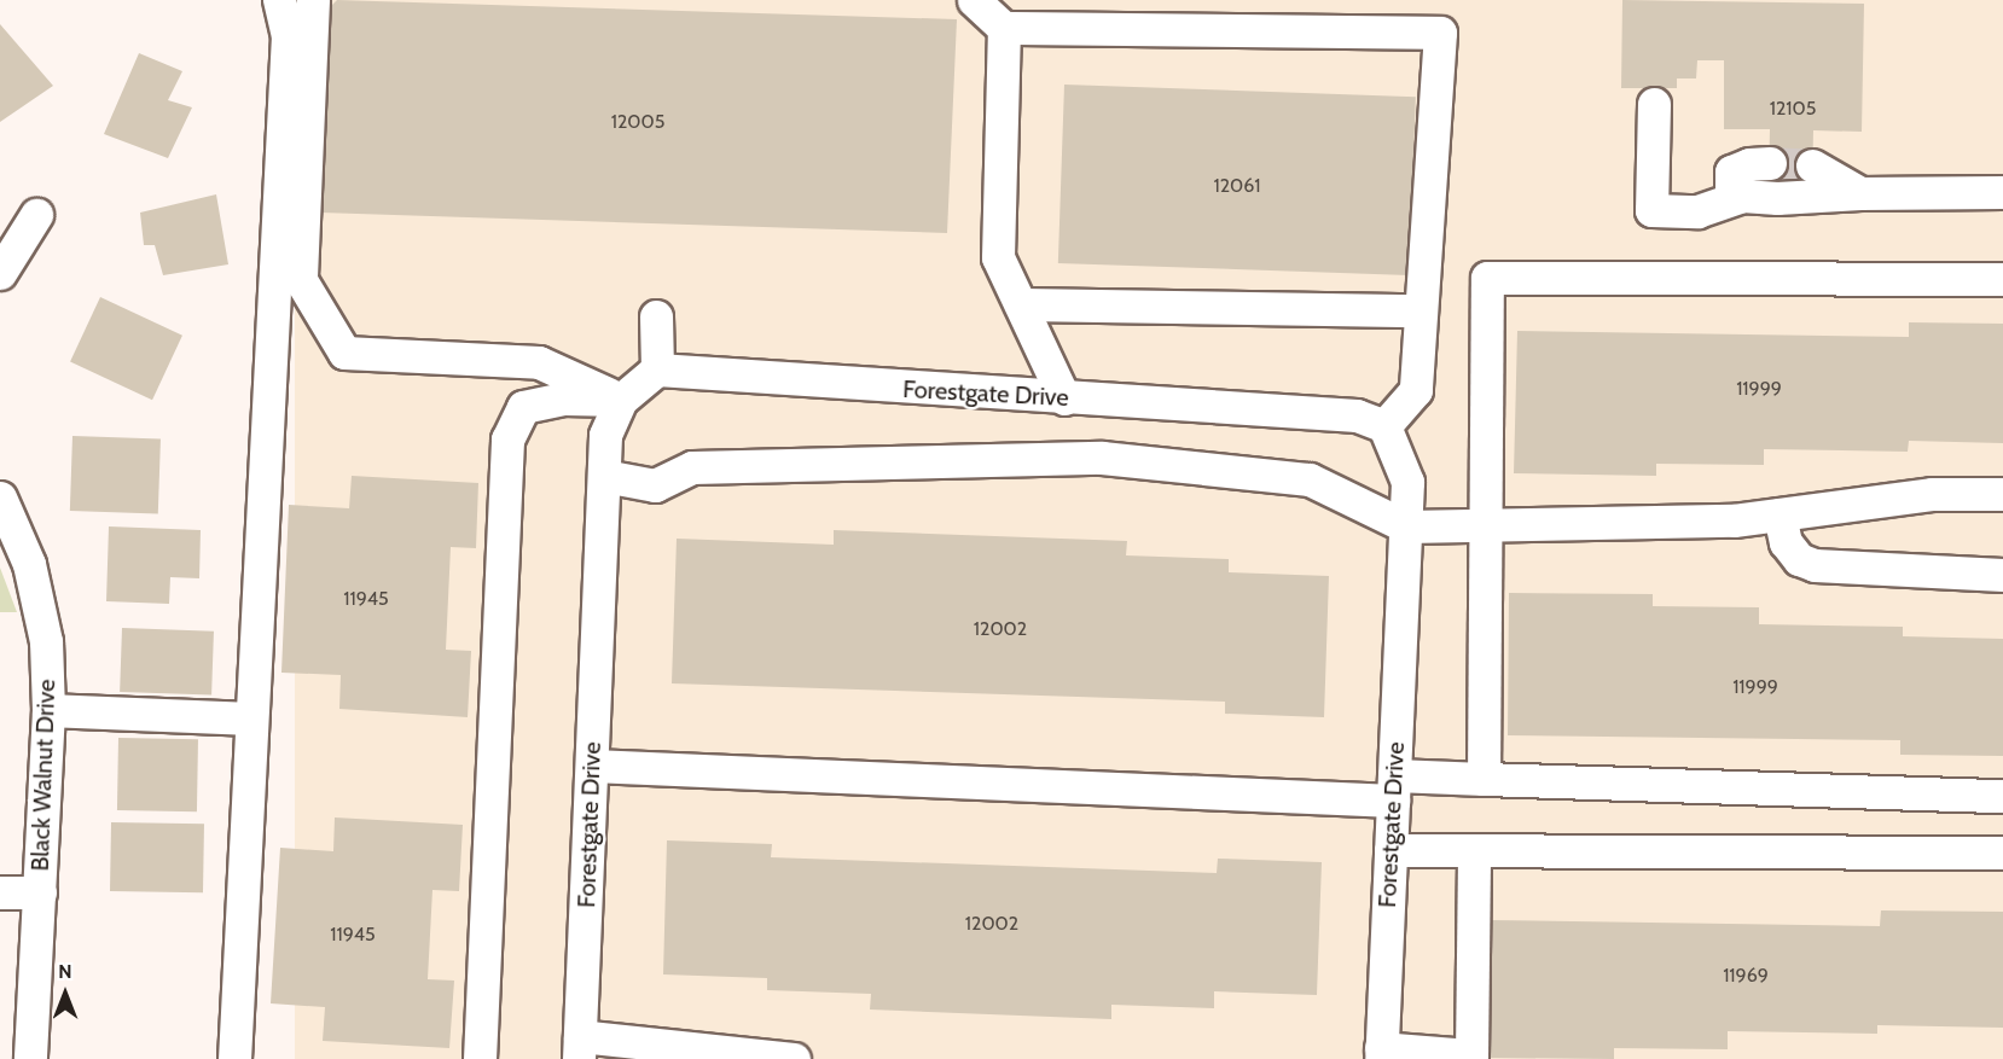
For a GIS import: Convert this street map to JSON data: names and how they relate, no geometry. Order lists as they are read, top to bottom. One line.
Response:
{"streets":{"street":["Forestgate Drive","Black Walnut Drive"]},"house_numbers":["12105","12005","12061","11999","11945","12002","11999","12002","11945","11969"],"north":"top"}
